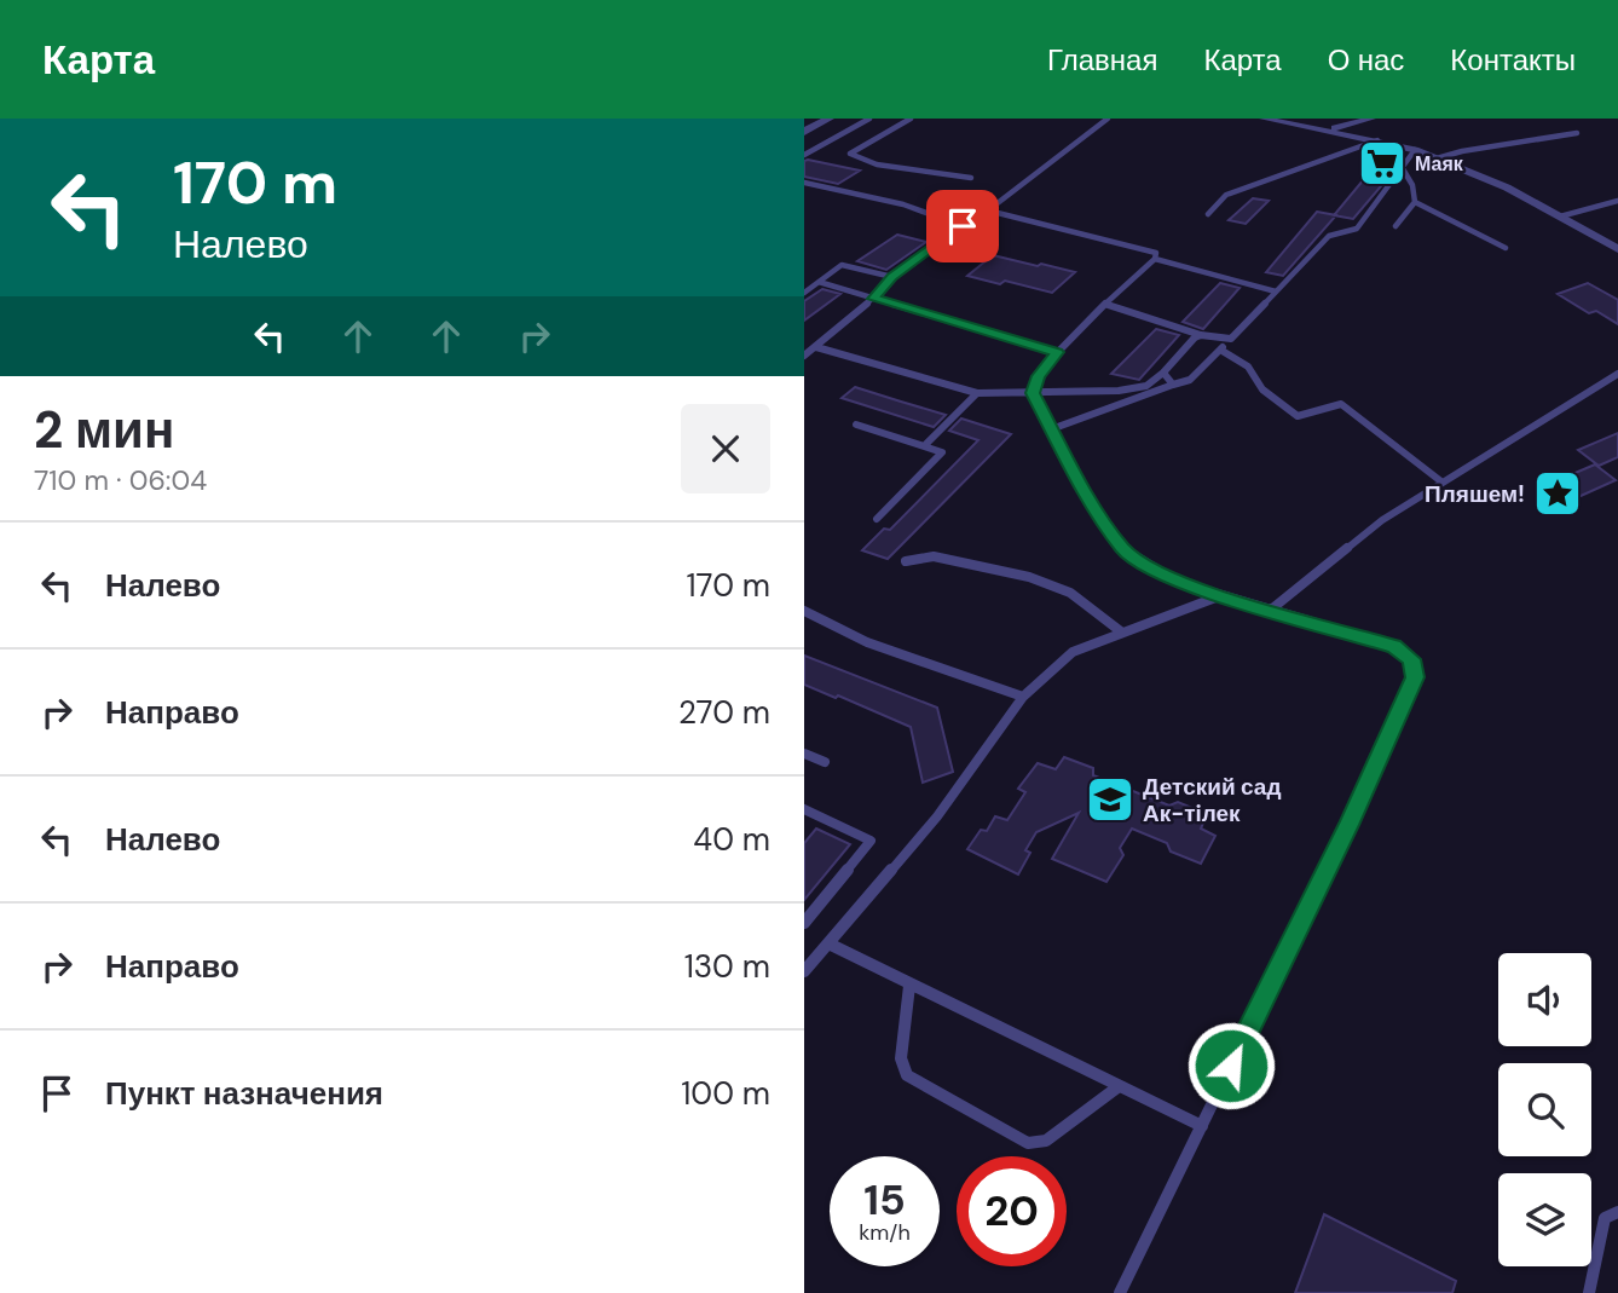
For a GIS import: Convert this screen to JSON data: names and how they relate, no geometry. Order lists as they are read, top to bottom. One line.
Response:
{"places":{"supermarket":["Маяк"],"place":["Пляшем!"],"school or university":["Детский сад Ак-тiлек"]},"page":{"header":"Карта","nav":["Главная","Карта","О нас","Контакты"],"turn":["170 m","Налево"],"heading":["2 мин","710 m · 06:04"],"list":[{"name":"Налево","value":"170 m"},{"name":"Направо","value":"270 m"},{"name":"Налево","value":"40 m"},{"name":"Направо","value":"130 m"},{"name":"Пункт назначения","value":"100 m"}],"speed":"15 km/h","limit":"20"}}
